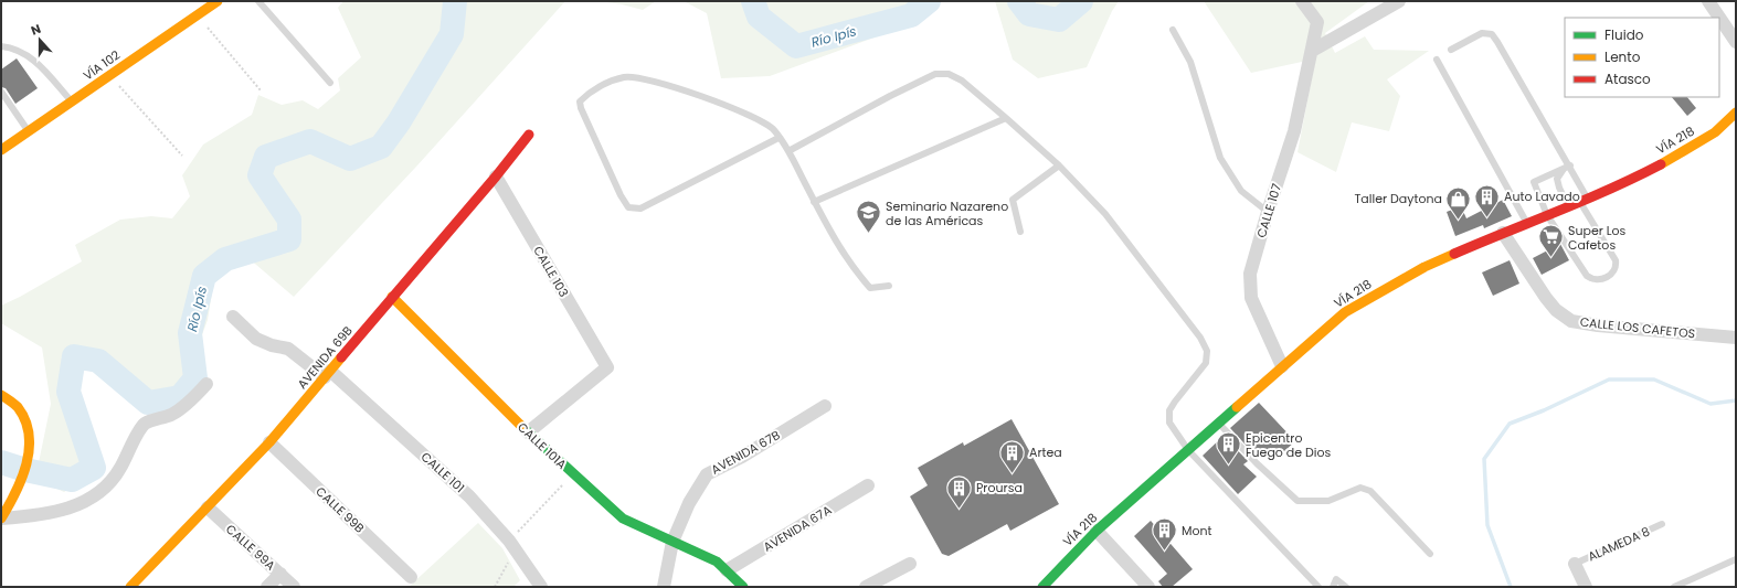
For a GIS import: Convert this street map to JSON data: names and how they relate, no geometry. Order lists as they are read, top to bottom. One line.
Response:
{"streets":{"main road":["VÍA 102","VÍA 218","AVENIDA 69B","CALLE 101A"],"street":["CALLE 107","CALLE 103","CALLE LOS CAFETOS","AVENIDA 67B","CALLE 101","CALLE 99B","AVENIDA 67A","CALLE 99A"],"lane":["ALAMEDA 8"]},"crossings":[["VÍA 218","CALLE 107"],["VÍA 218","CALLE LOS CAFETOS"],["CALLE 103","AVENIDA 69B"],["CALLE 103","CALLE 101A"],["AVENIDA 69B","CALLE 101A"],["AVENIDA 69B","CALLE 101"],["AVENIDA 69B","CALLE 99B"],["AVENIDA 69B","CALLE 99A"],["CALLE 101A","AVENIDA 67B"]],"water":["Río Ipís"],"places":{"building":["Auto Lavado","Epicentro Fuego de Dios","Artea","Proursa","Mont"],"shop":["Taller Daytona"],"school or university":["Seminario Nazareno de las Américas"],"supermarket":["Super Los Cafetos"]},"legend":["Fluido","Lento","Atasco"],"north":"top"}
